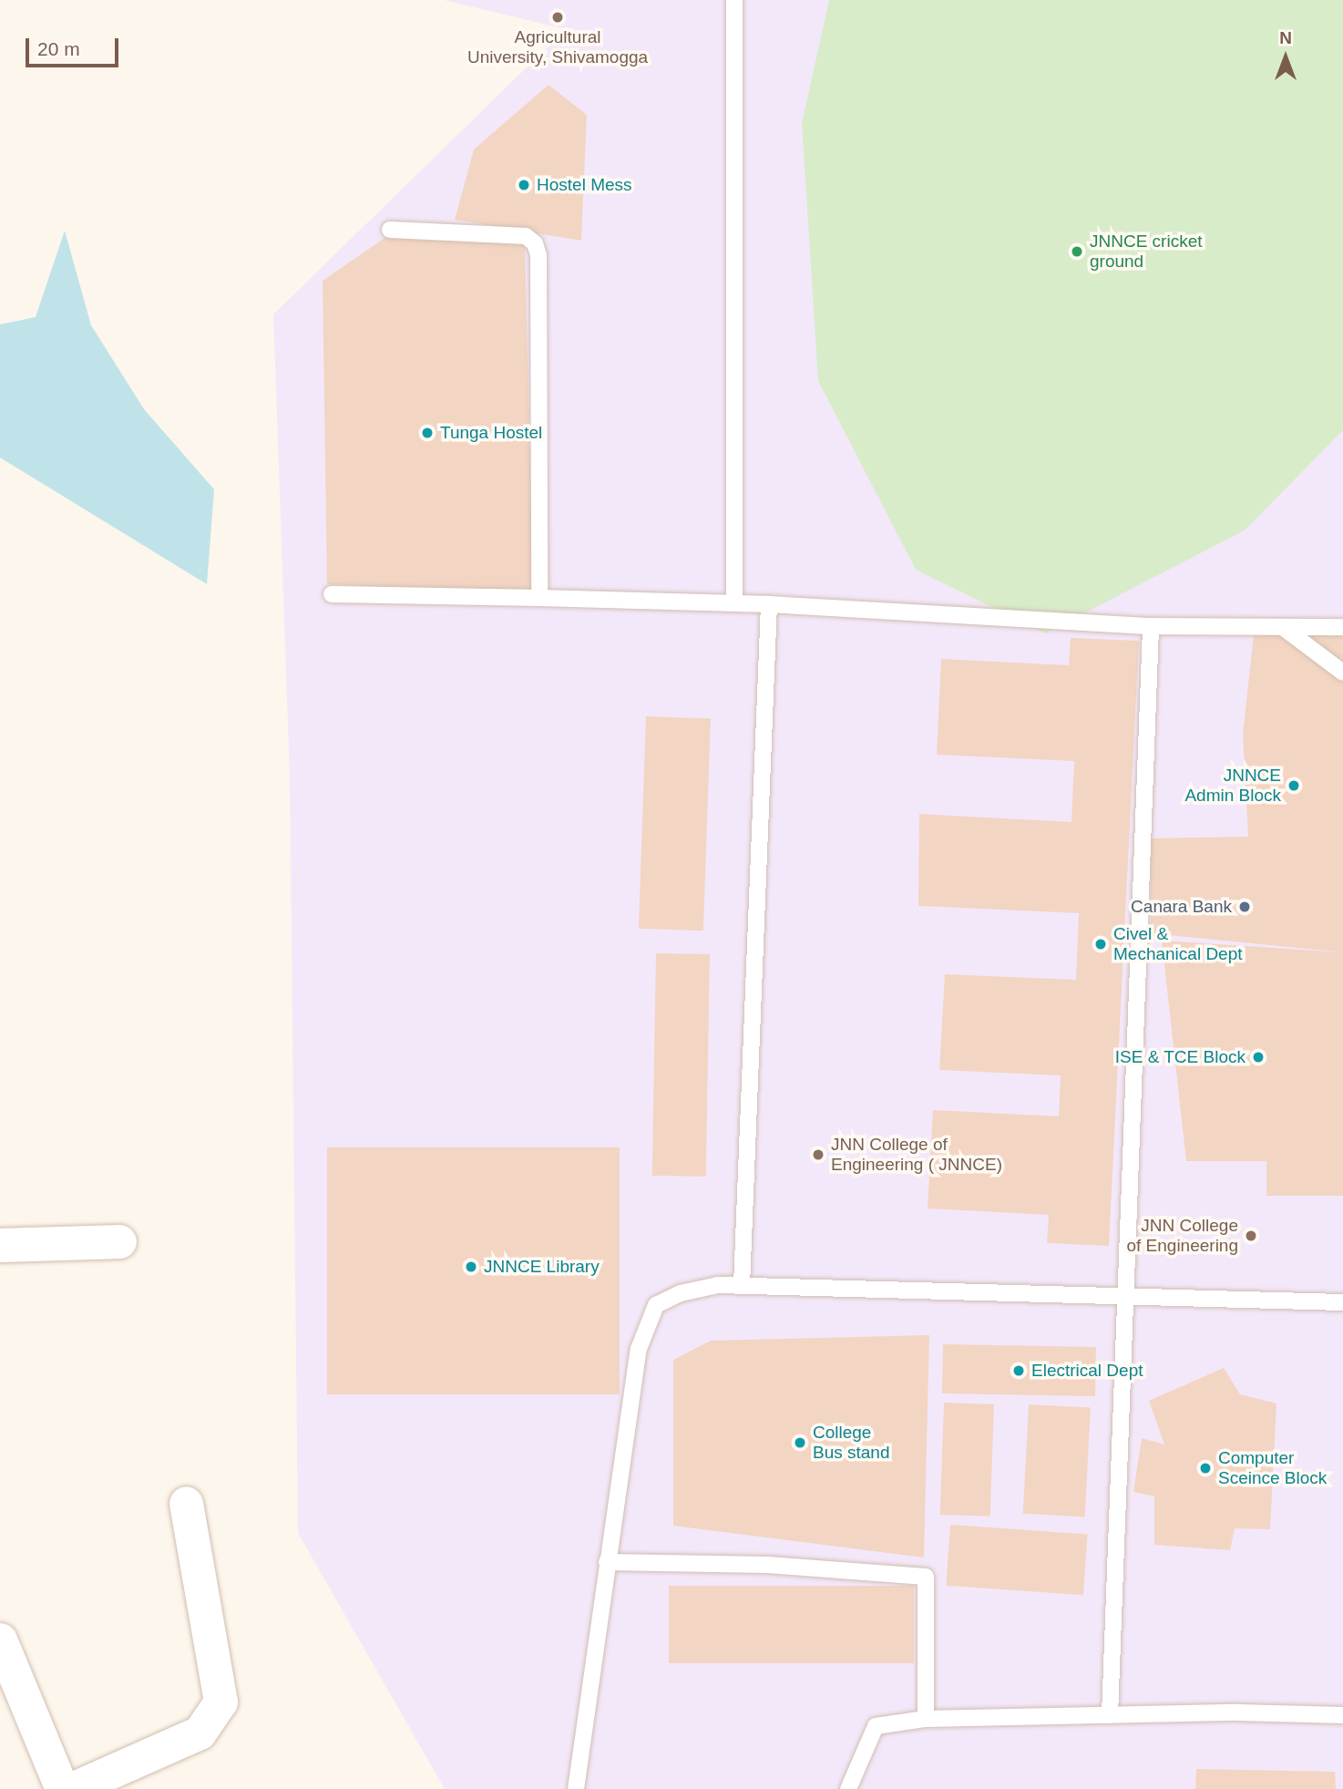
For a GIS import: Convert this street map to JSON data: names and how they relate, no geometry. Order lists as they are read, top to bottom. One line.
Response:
{"places":["Agricultural University, Shivamogga","Hostel Mess","JNNCE cricket ground","Tunga Hostel","JNNCE Admin Block","Canara Bank","Civel & Mechanical Dept","ISE & TCE Block","JNN College of Engineering ( JNNCE)","JNN College of Engineering","JNNCE Library","Electrical Dept","College Bus stand","Computer Sceince Block"],"scale_bar":"20 m","north":"top"}
